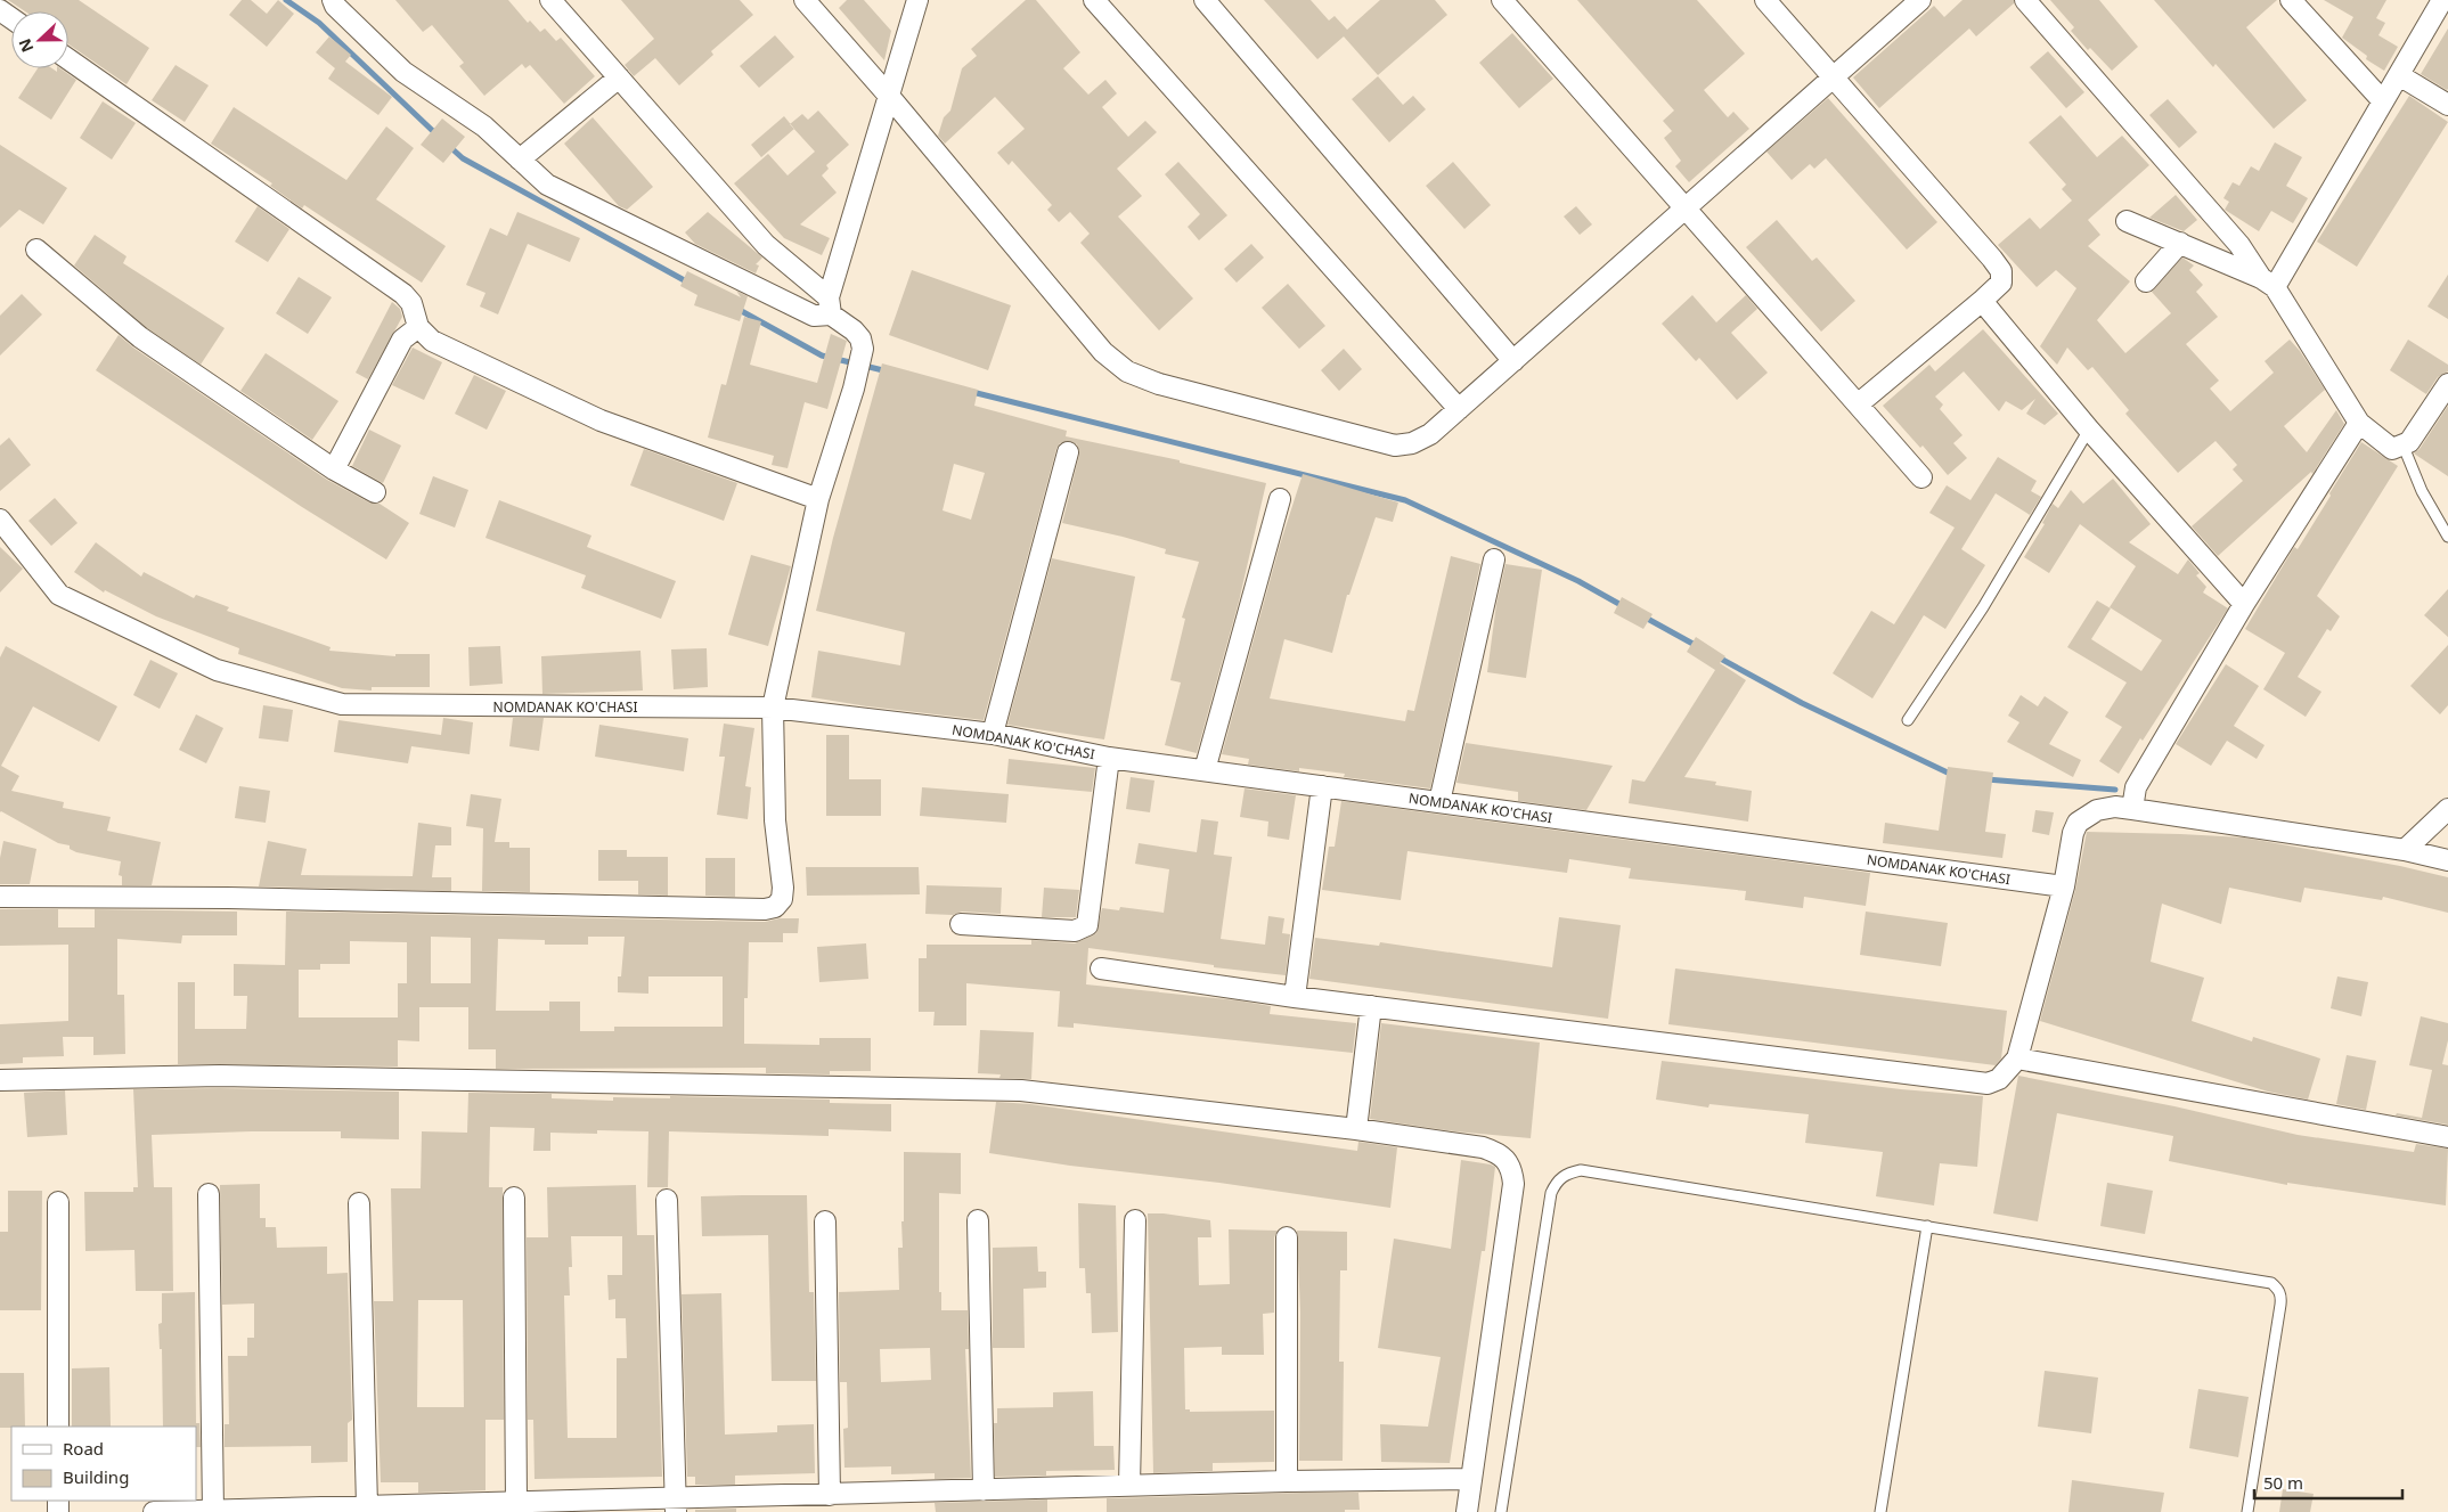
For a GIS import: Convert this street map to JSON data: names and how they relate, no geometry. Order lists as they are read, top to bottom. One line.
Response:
{"streets":{"street":["NOMDANAK KO'CHASI"]},"legend":["Road","Building"],"scale_bar":"50 m","north":"left"}
